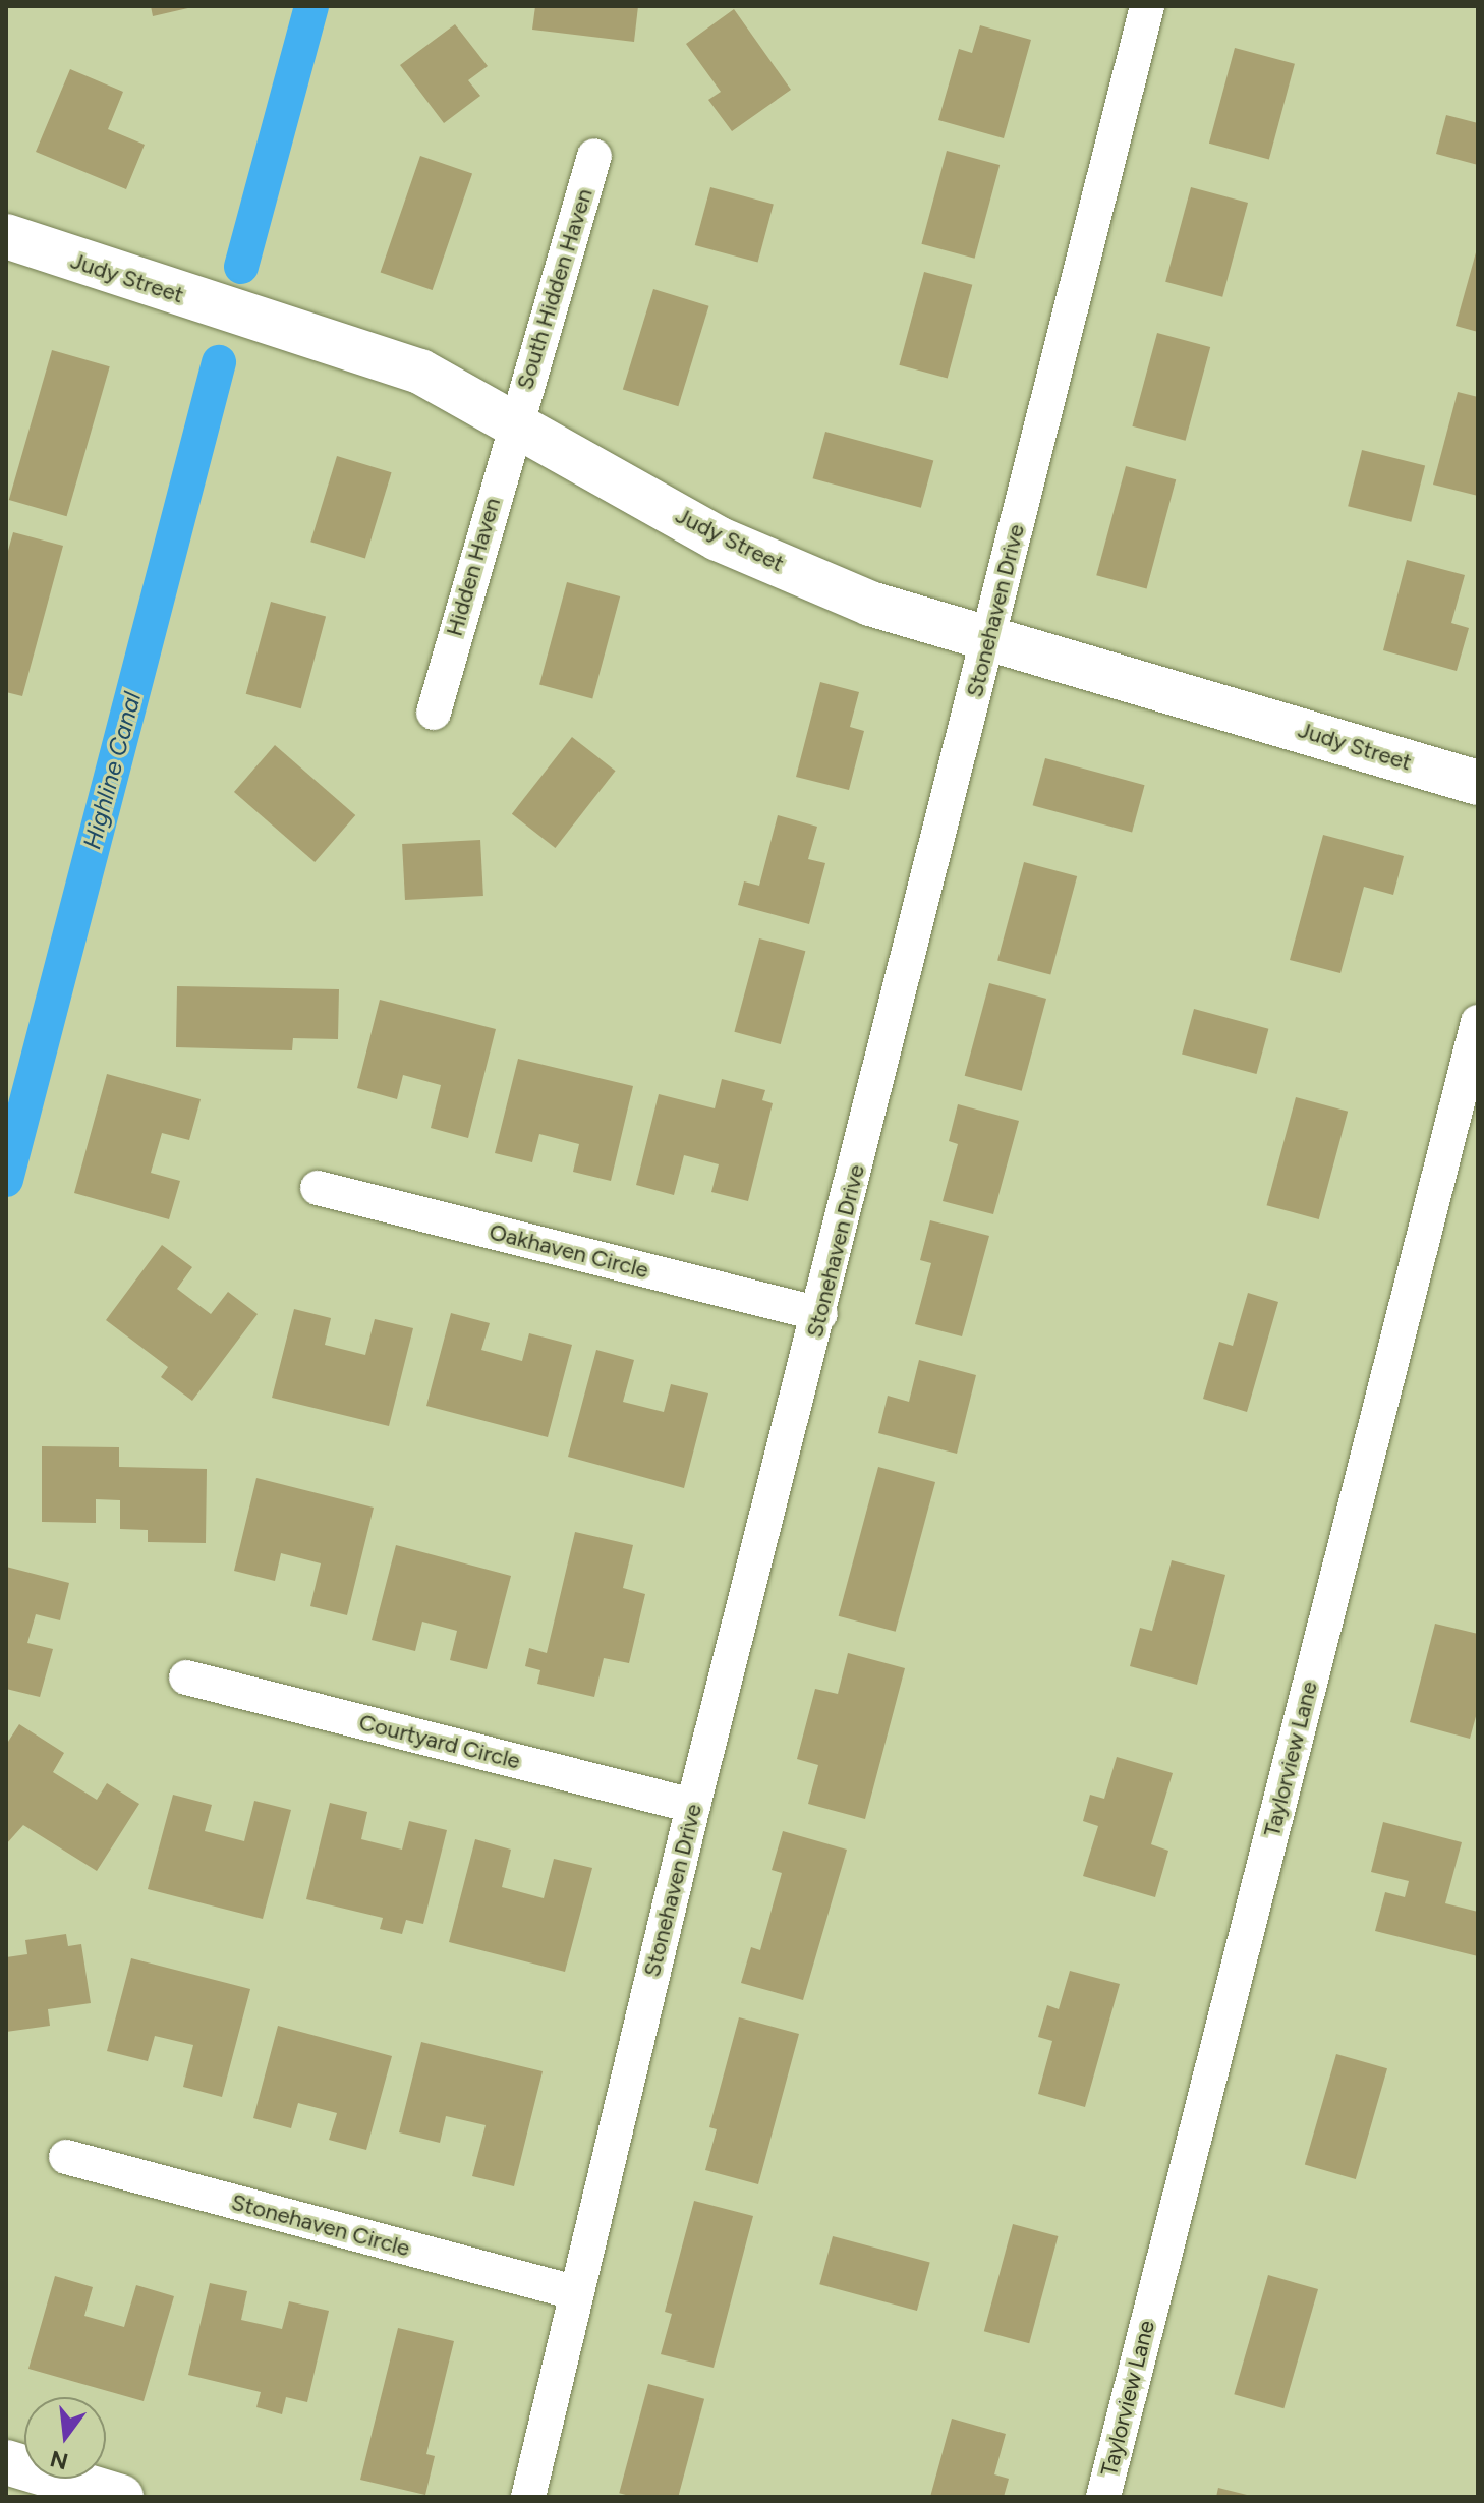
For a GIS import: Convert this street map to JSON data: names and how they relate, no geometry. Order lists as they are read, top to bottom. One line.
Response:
{"streets":{"street":["Judy Street","South Hidden Haven","Hidden Haven","Stonehaven Drive","Oakhaven Circle","Courtyard Circle","Taylorview Lane","Stonehaven Circle"]},"crossings":[["Judy Street","South Hidden Haven"],["Judy Street","Hidden Haven"],["Judy Street","Stonehaven Drive"],["South Hidden Haven","Hidden Haven"],["Stonehaven Drive","Oakhaven Circle"],["Stonehaven Drive","Courtyard Circle"],["Stonehaven Drive","Stonehaven Circle"]],"water":["Highline Canal"],"north":"bottom"}
